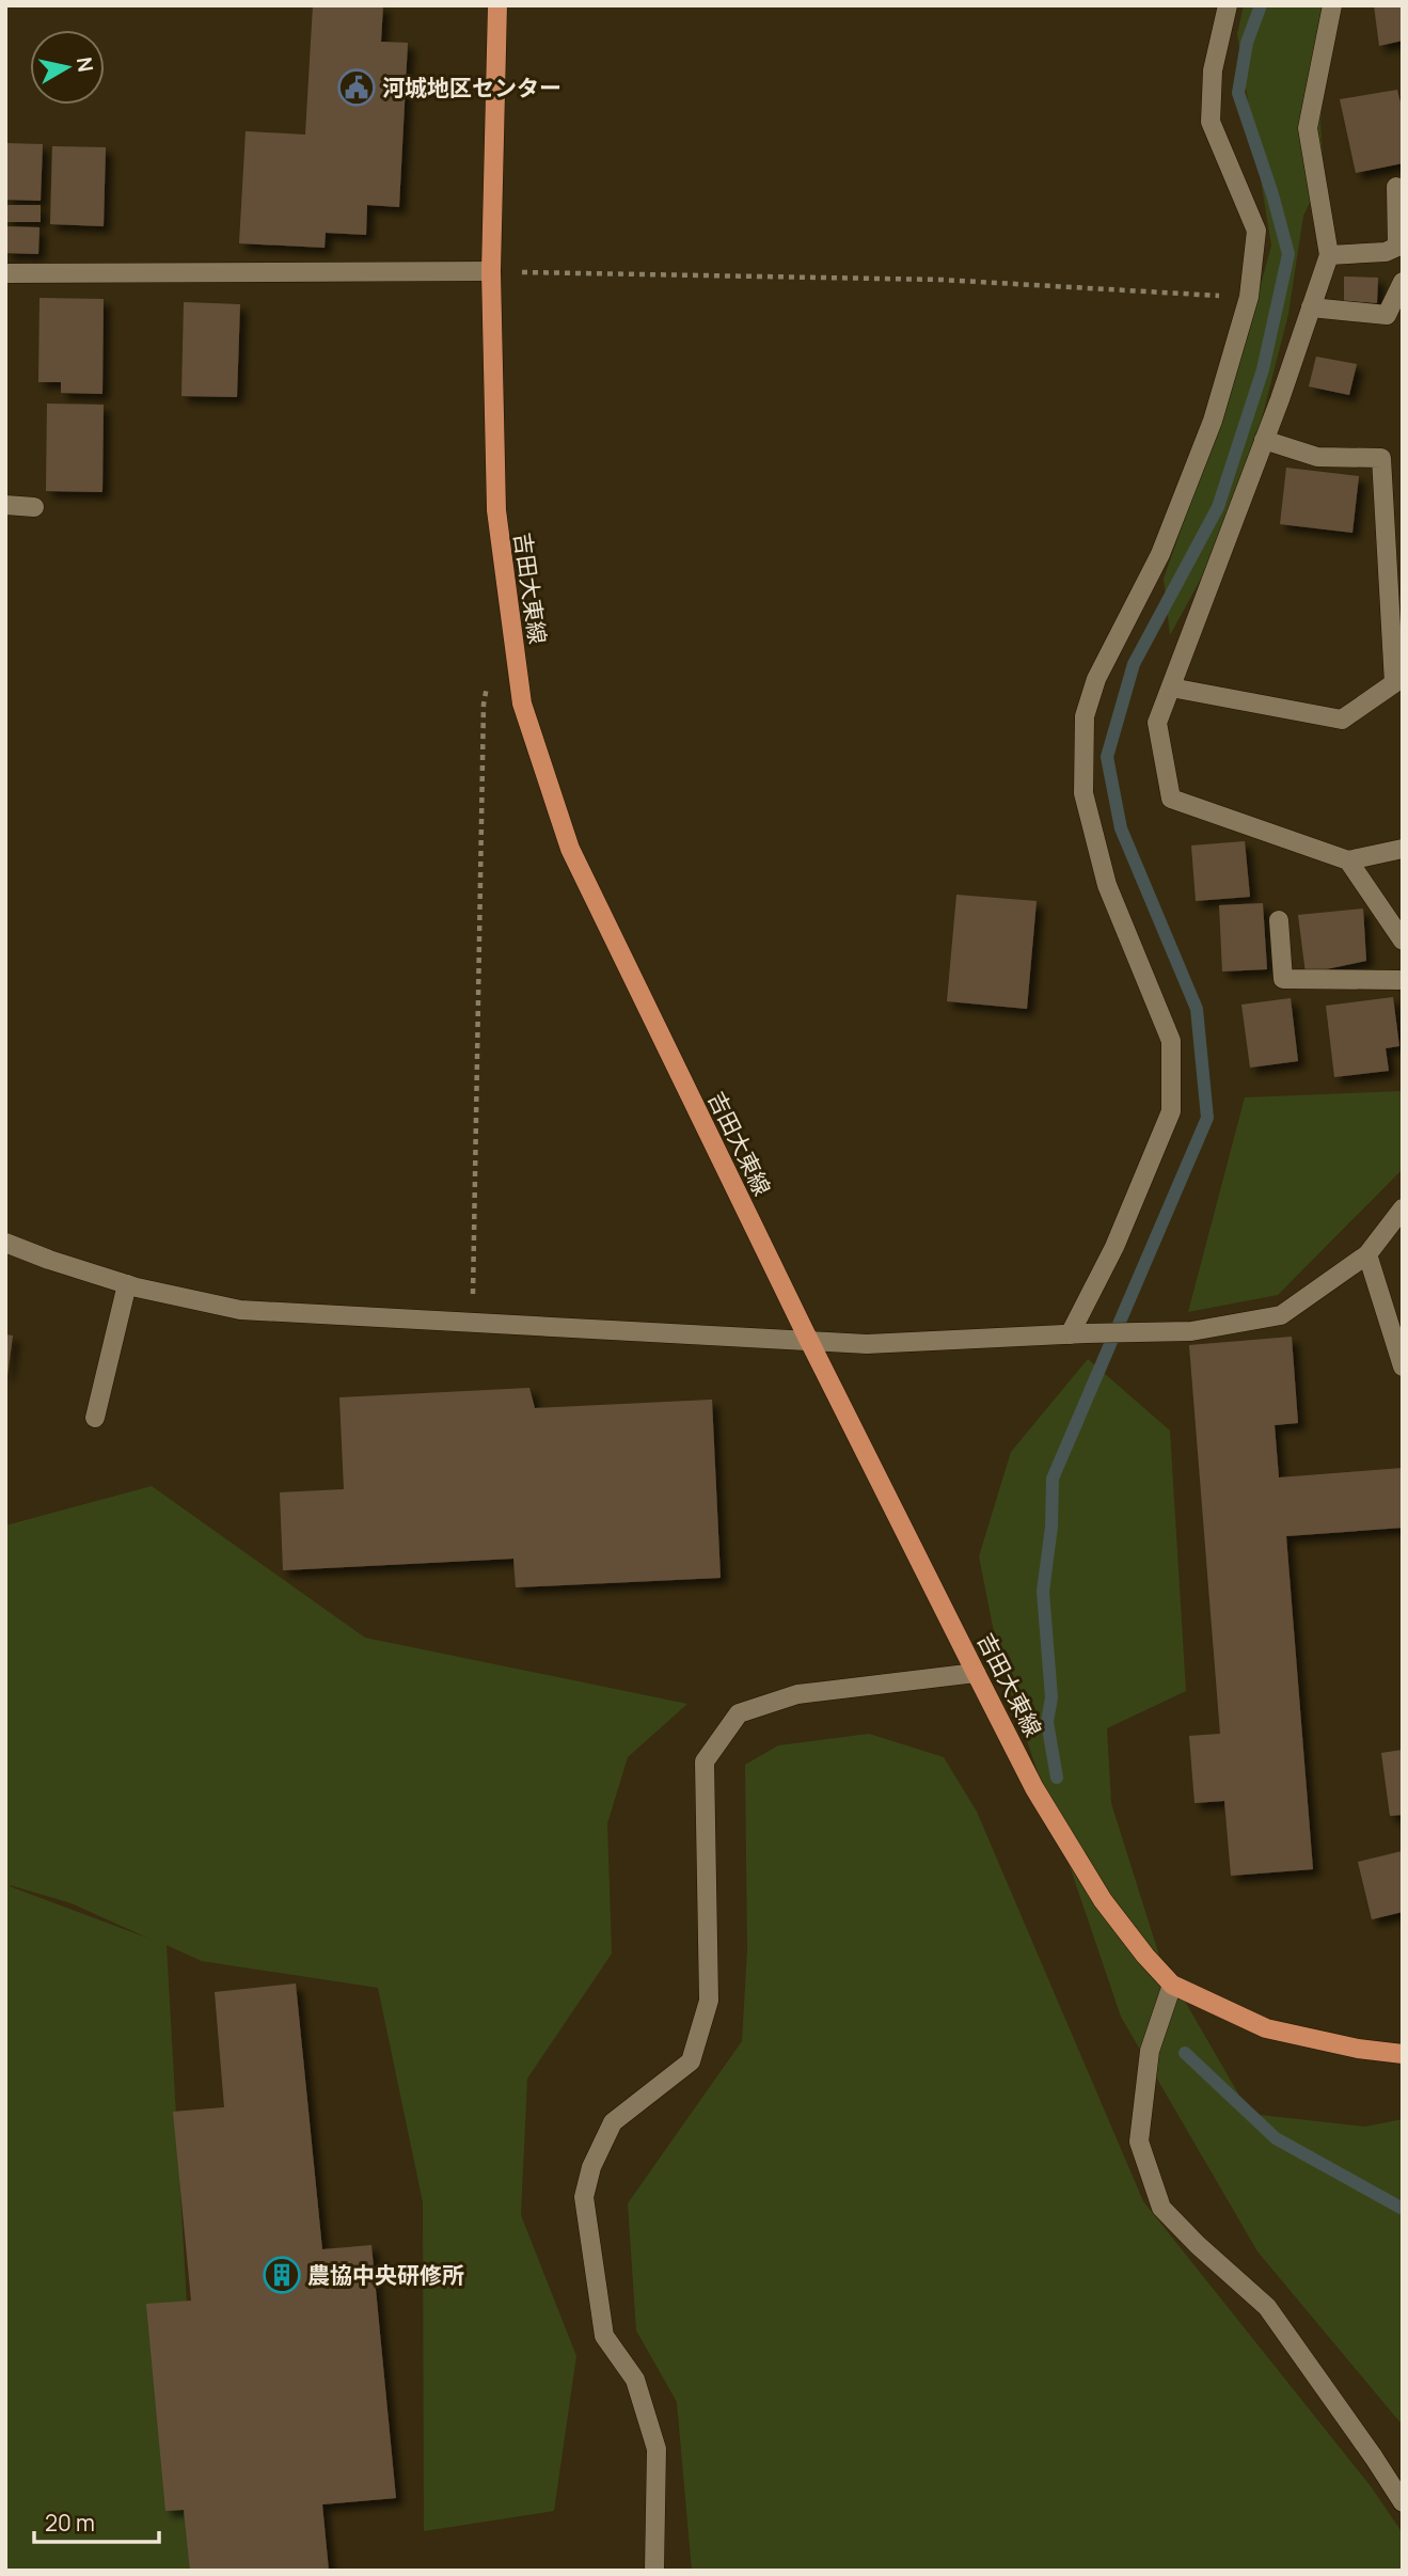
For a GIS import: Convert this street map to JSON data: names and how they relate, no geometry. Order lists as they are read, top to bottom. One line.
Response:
{"streets":{"main road":["吉田大東線"]},"places":{"public building":["河城地区センター"],"building":["農協中央研修所"]},"scale_bar":"20 m","north":"right"}
